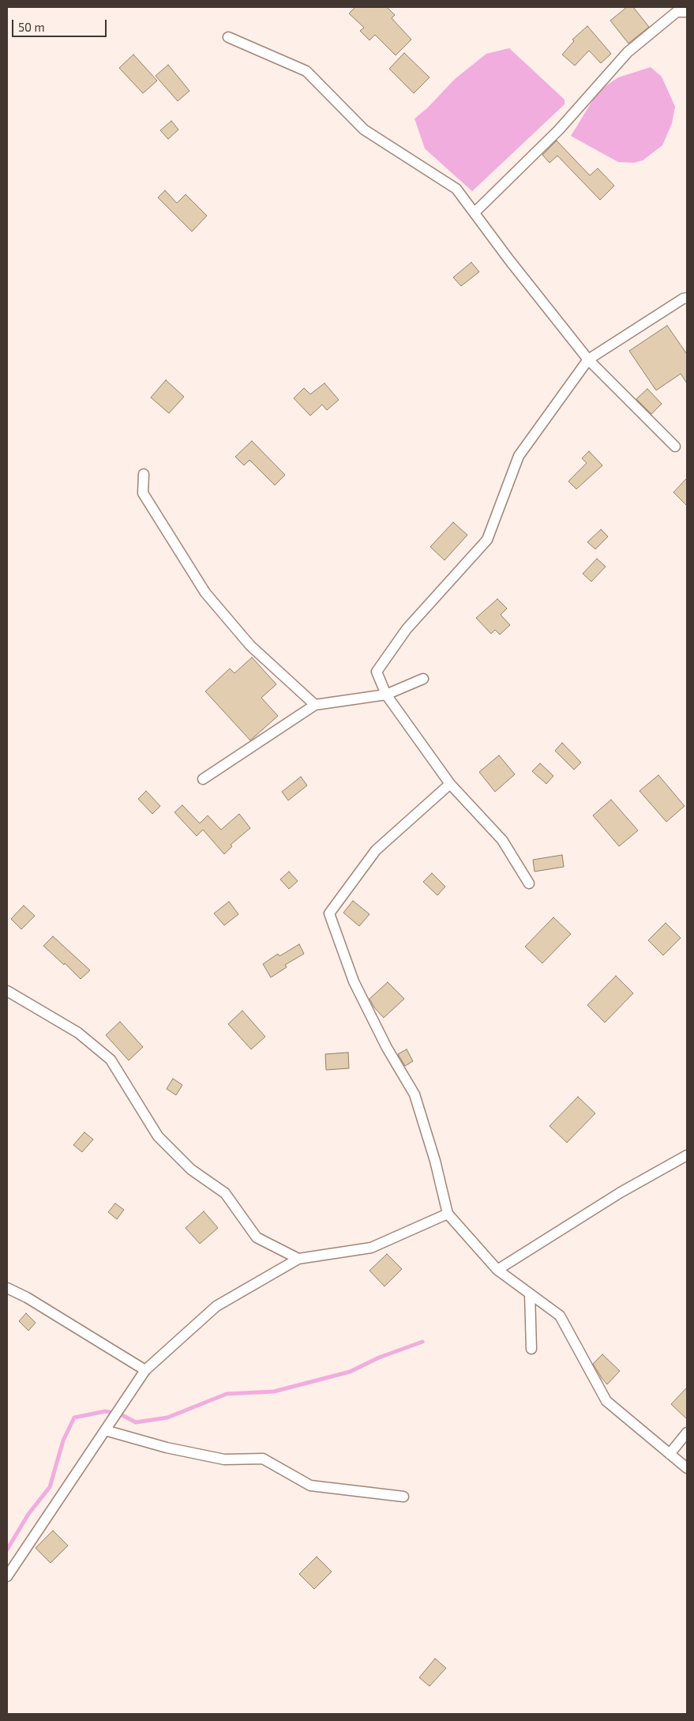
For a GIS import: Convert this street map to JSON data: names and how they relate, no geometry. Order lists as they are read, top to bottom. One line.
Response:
{"scale_bar":"50 m"}
